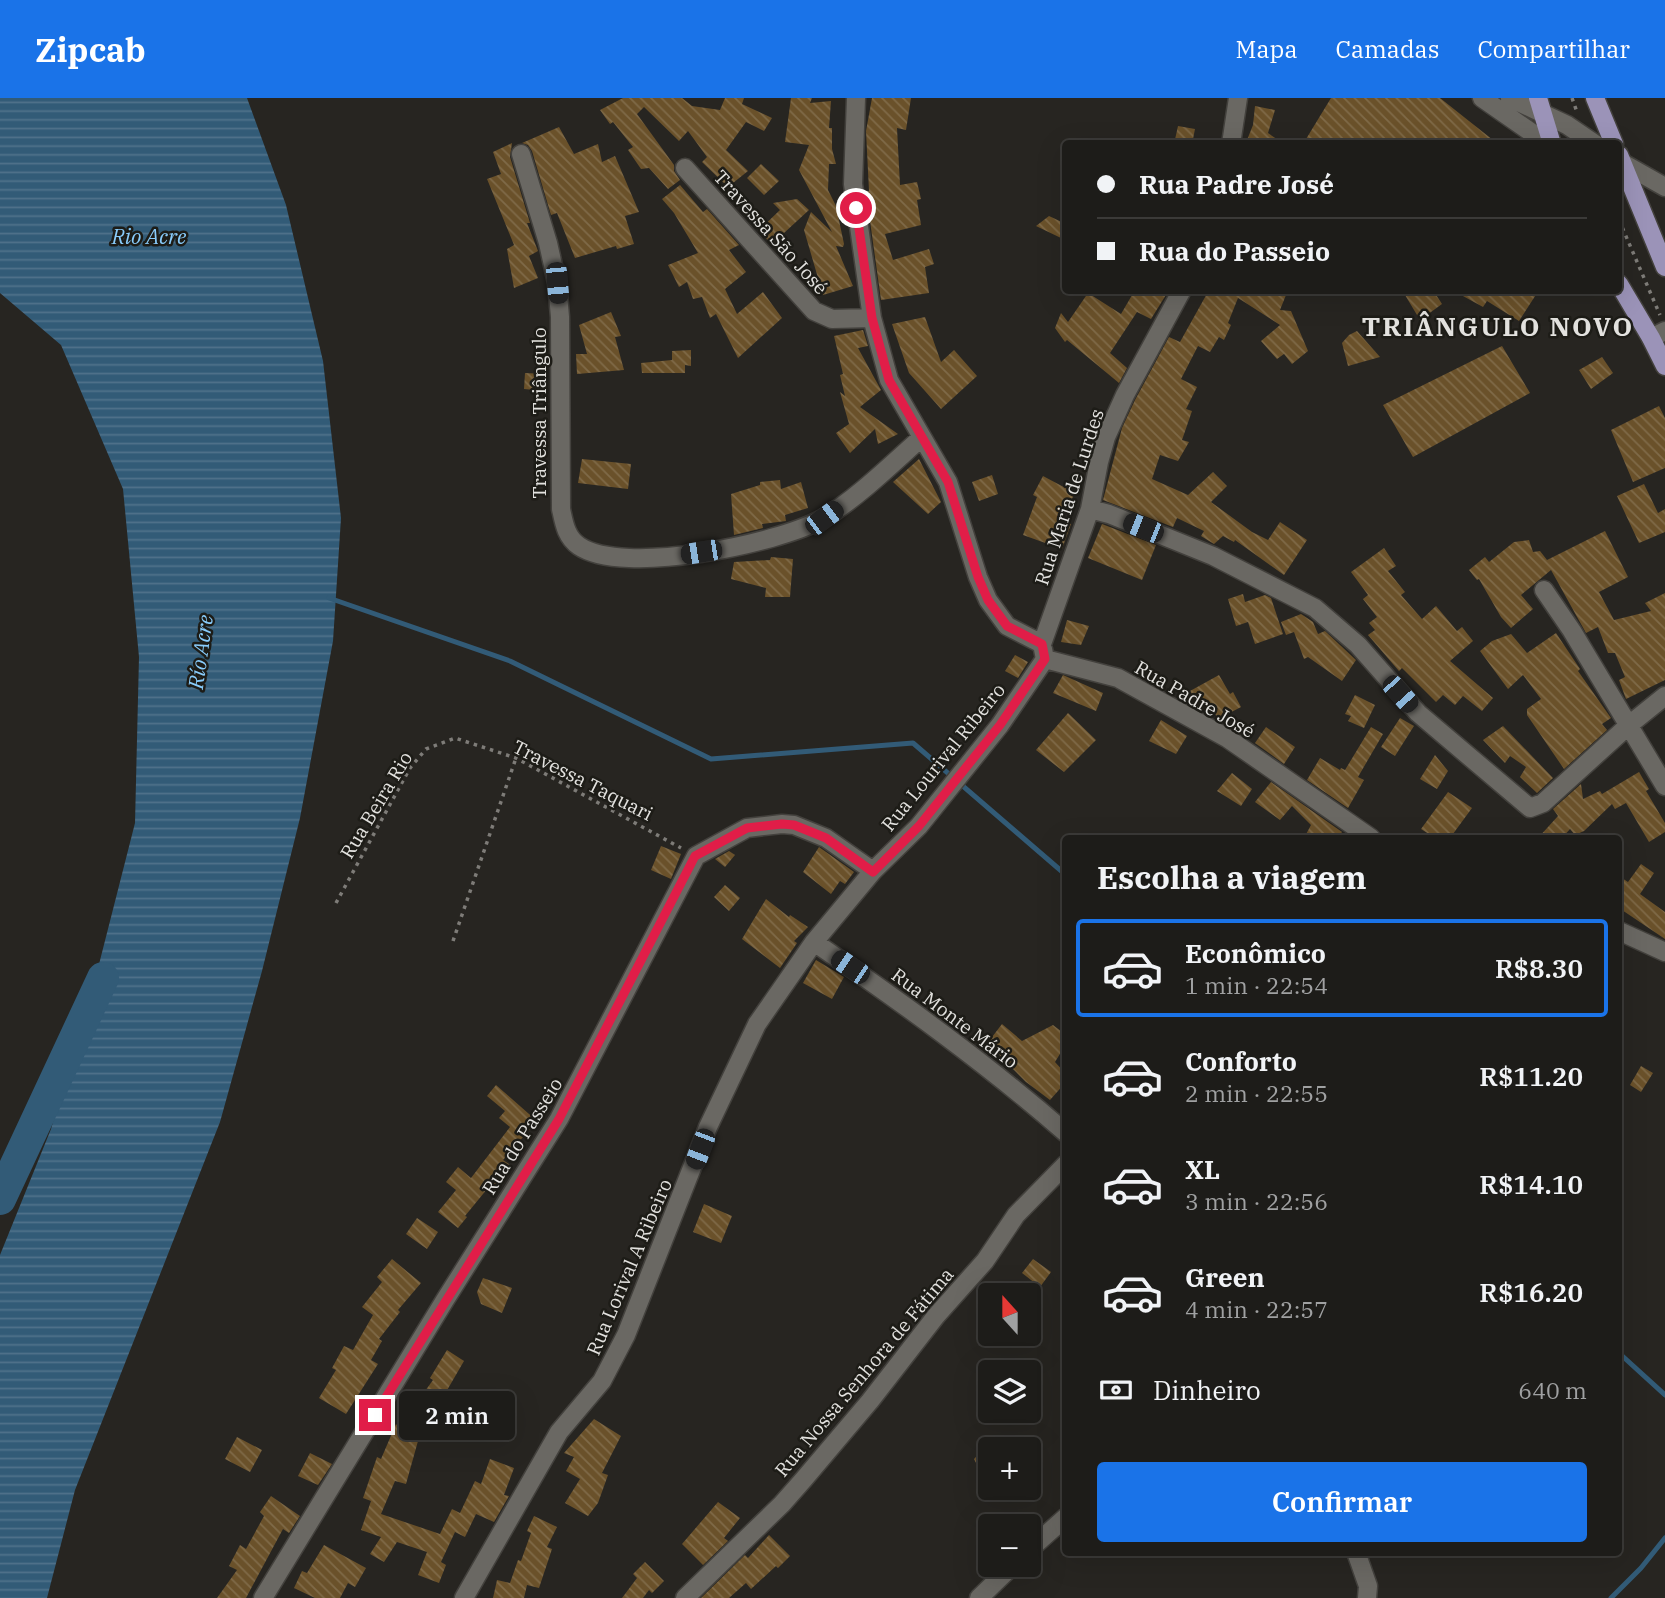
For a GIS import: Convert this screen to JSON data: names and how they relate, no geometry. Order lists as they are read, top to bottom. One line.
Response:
{"streets":{"street":["Travessa São José","Travessa Triângulo","Rua Maria de Lurdes","Rua Padre José","Rua Lourival Ribeiro","Rua Monte Mário","Rua do Passeio","Rua Lorival A Ribeiro","Rua Nossa Senhora de Fátima"],"path":["Travessa Taquari","Rua Beira Rio"]},"crossings":[["Travessa São José","Rua Padre José"],["Travessa Triângulo","Rua Padre José"],["Rua Maria de Lurdes","Rua Padre José"],["Rua Maria de Lurdes","Rua Lourival Ribeiro"],["Rua Padre José","Rua Lourival Ribeiro"],["Rua Lourival Ribeiro","Rua Monte Mário"],["Rua Lourival Ribeiro","Rua Lorival A Ribeiro"],["Travessa Taquari","Rua Beira Rio"],["Travessa Taquari","Rua do Passeio"],["Rua Monte Mário","Rua Lorival A Ribeiro"]],"districts":["TRIÂNGULO NOVO"],"water":["Rio Acre","Río Acre"],"north":"top","page":{"header":"Zipcab","nav":["Mapa","Camadas","Compartilhar"],"banner":["Rua Padre José","Rua do Passeio"],"heading":"Escolha a viagem","list":[{"name":"Econômico","note":"1 min · 22:54","value":"R$8.30"},{"name":"Conforto","note":"2 min · 22:55","value":"R$11.20"},{"name":"XL","note":"3 min · 22:56","value":"R$14.10"},{"name":"Green","note":"4 min · 22:57","value":"R$16.20"}],"map_buttons":["+","−"],"pay":["Dinheiro","640 m"],"bubble":"2 min","buttons":"Confirmar"}}
